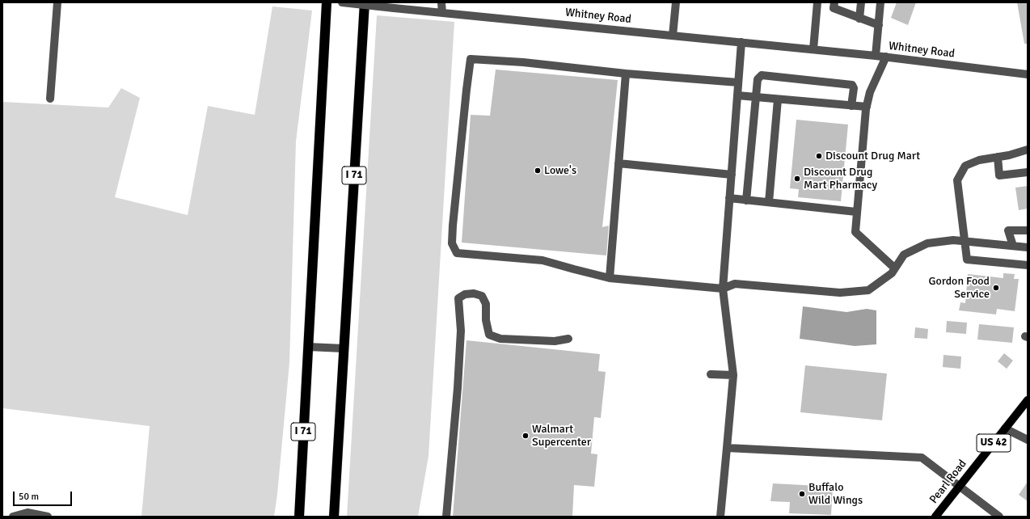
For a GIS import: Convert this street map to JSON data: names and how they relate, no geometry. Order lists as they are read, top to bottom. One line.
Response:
{"streets":{"highway":["I 71"],"main road":["US 42","Pearl Road"],"street":["Whitney Road"]},"places":["Discount Drug Mart","Lowe's","Discount Drug Mart Pharmacy","Gordon Food Service","Walmart Supercenter","Buffalo Wild Wings"],"scale_bar":"50 m"}
